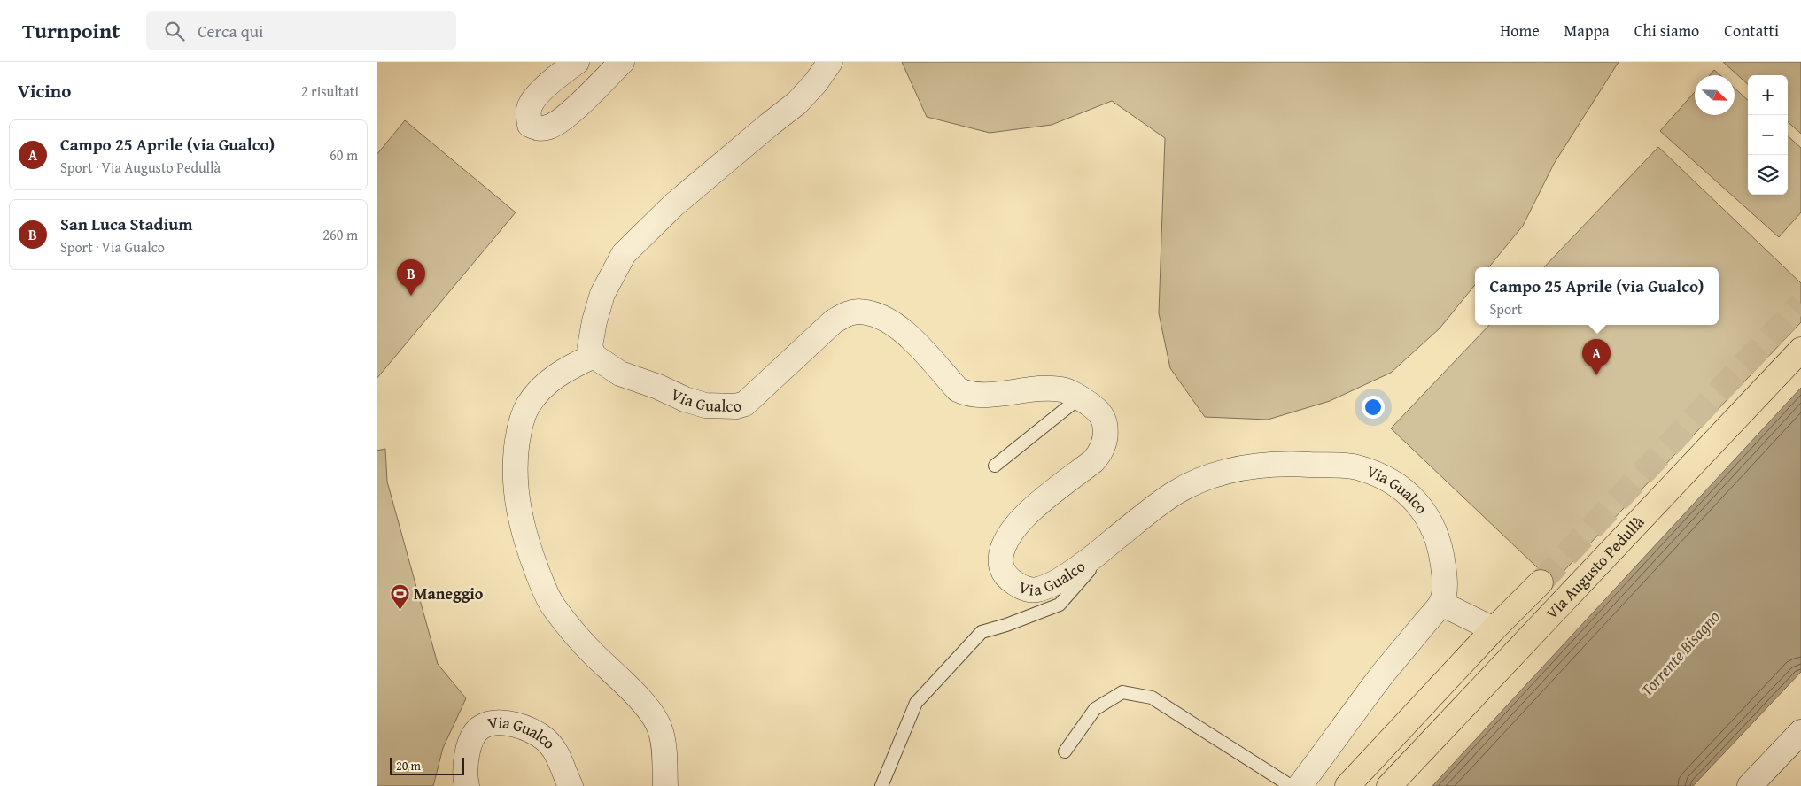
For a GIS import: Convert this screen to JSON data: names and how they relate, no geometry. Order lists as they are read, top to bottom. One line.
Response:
{"streets":{"main road":["Via Augusto Pedullà"],"street":["Via Gualco"]},"water":["Torrente Bisagno"],"places":{"sports":["Maneggio"]},"scale_bar":"20 m","north":"bottom right","page":{"header":"Turnpoint","search":"Cerca qui","nav":["Home","Mappa","Chi siamo","Contatti"],"heading":["Vicino","2 risultati"],"map_buttons":["+","−"],"list":[{"mark":"A","name":"Campo 25 Aprile (via Gualco)","note":"Sport · Via Augusto Pedullà","value":"60 m"},{"mark":"B","name":"San Luca Stadium","note":"Sport · Via Gualco","value":"260 m"}],"pins":["B","A"],"popup":["Campo 25 Aprile (via Gualco)","Sport"],"scale":"20 m"}}
